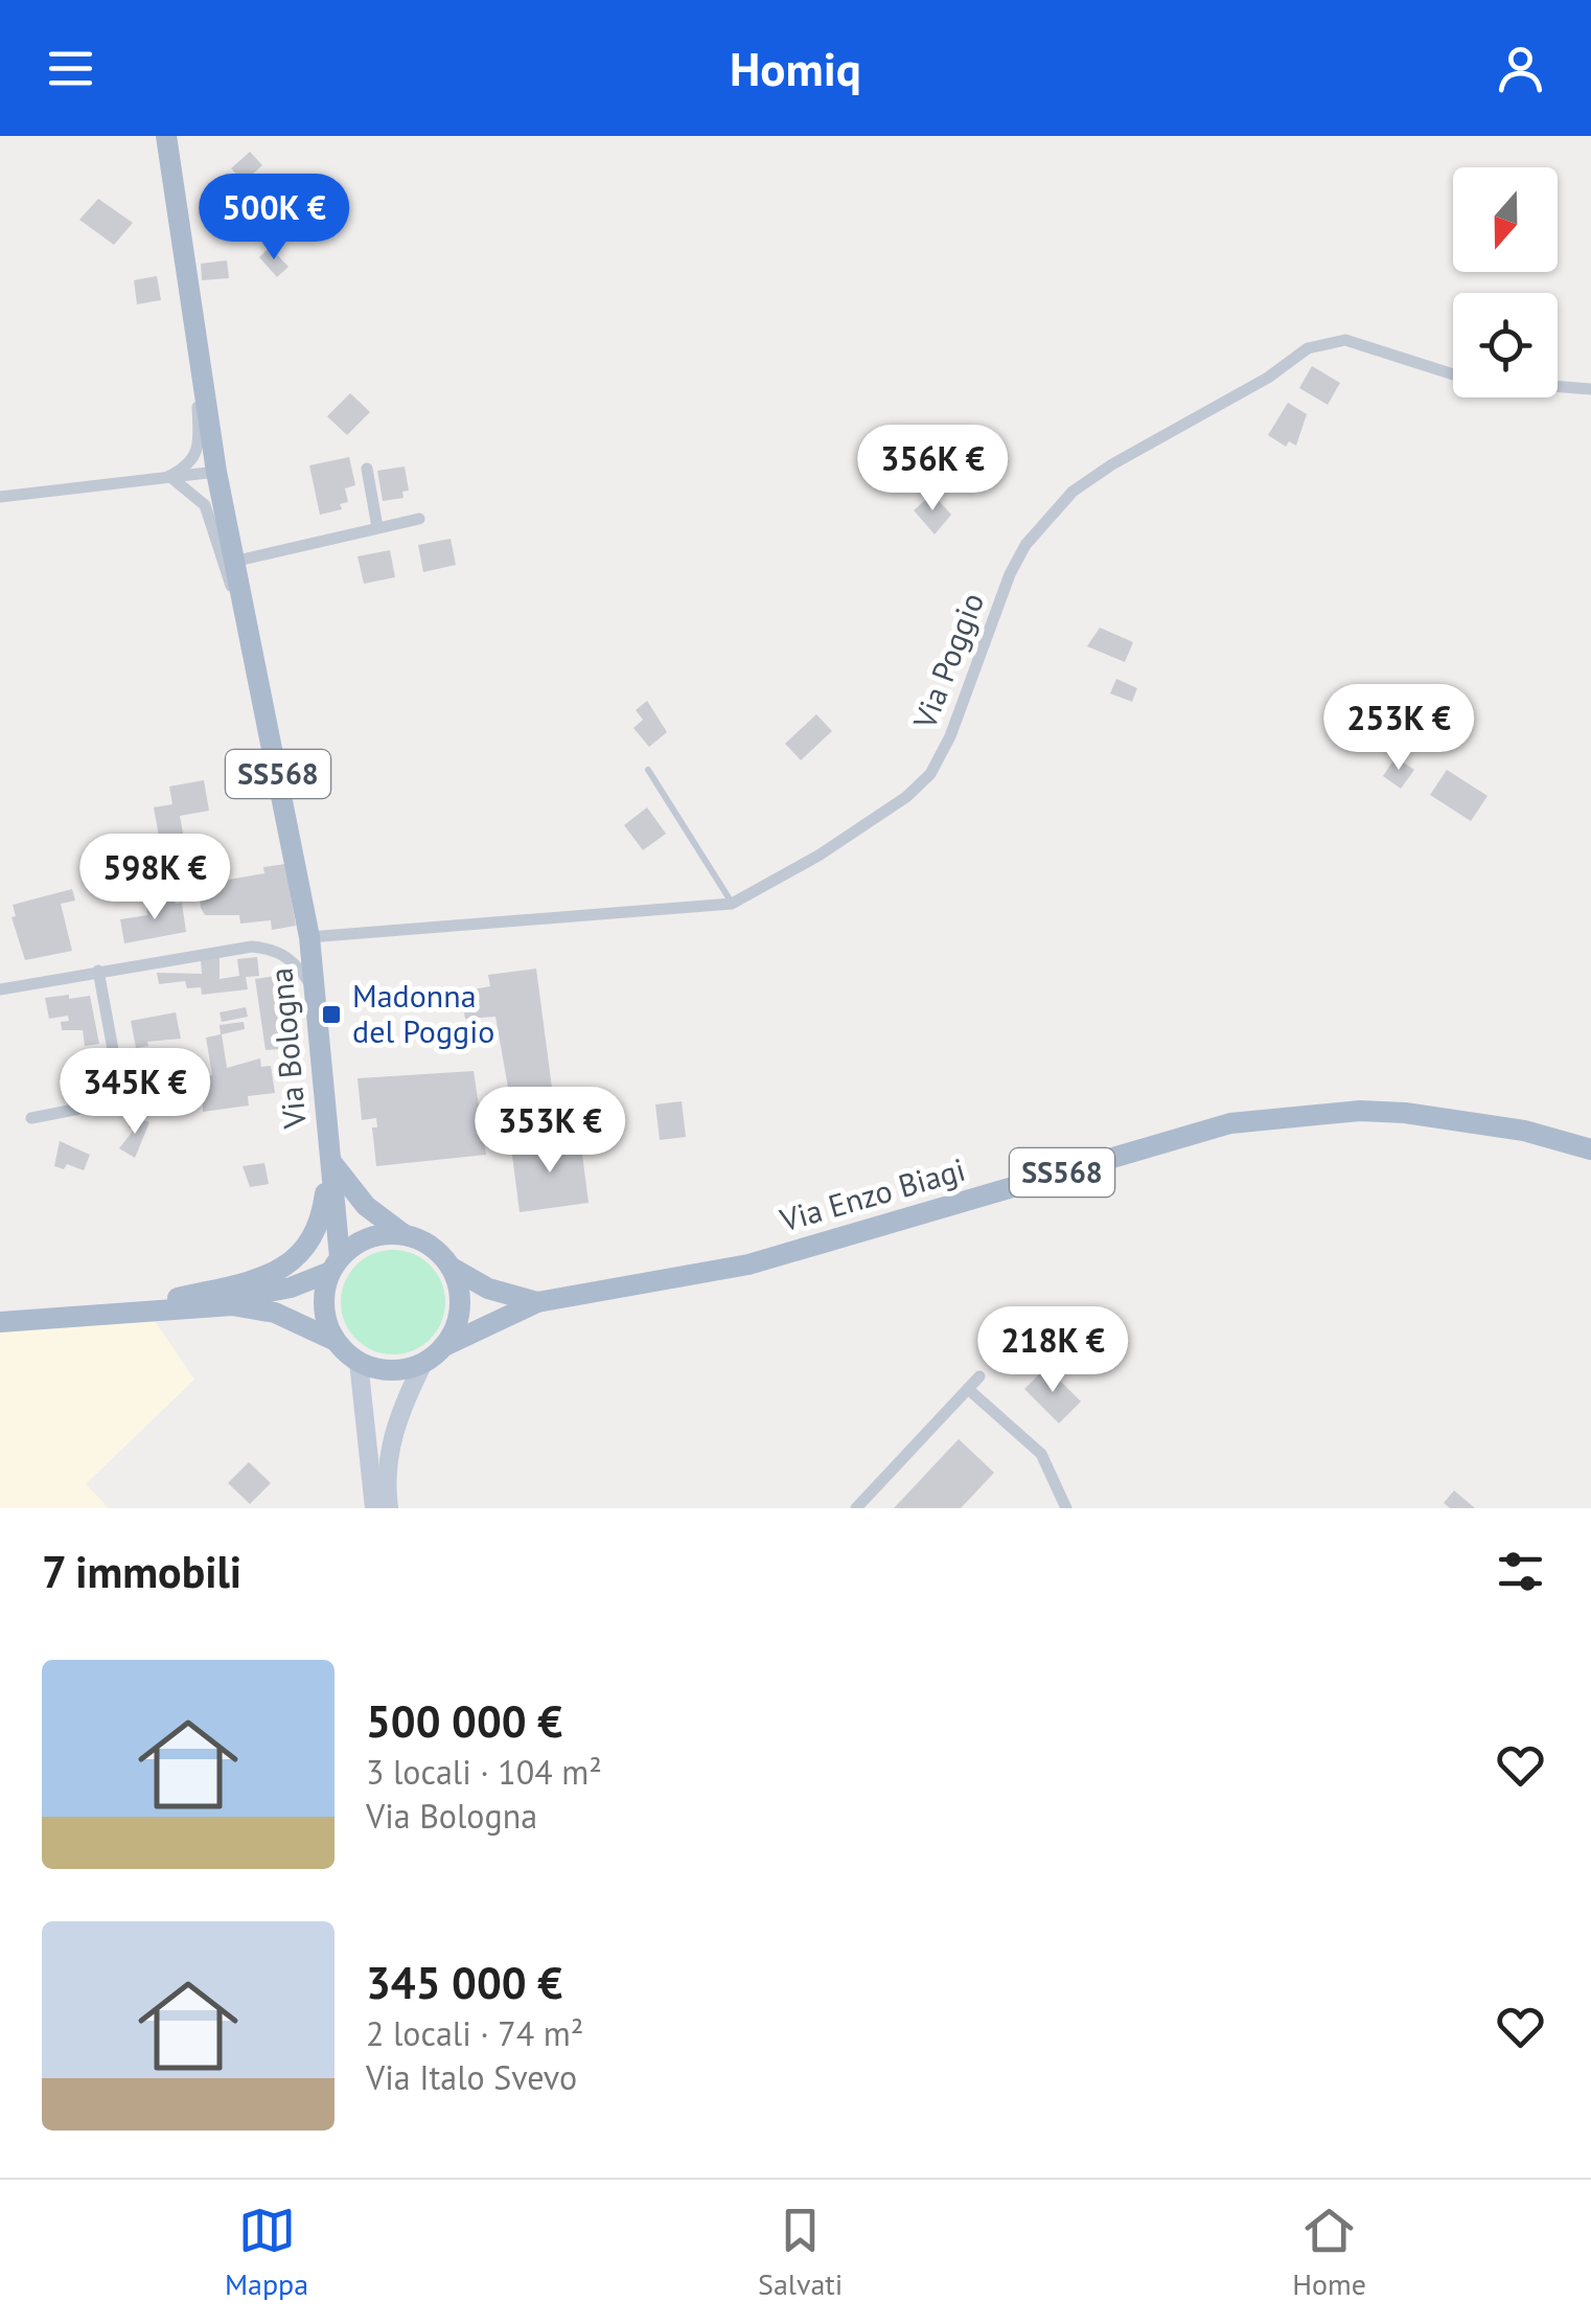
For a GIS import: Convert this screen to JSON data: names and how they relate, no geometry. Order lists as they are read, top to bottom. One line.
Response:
{"streets":{"main road":["SS568","Via Bologna","Via Enzo Biagi"],"street":["Via Poggio"]},"crossings":[["Via Poggio","Via Bologna"],["SS568","Via Bologna"],["SS568","Via Enzo Biagi"],["Via Bologna","Via Enzo Biagi"]],"places":{"transit":["Madonna del Poggio"]},"north":"bottom","page":{"header":"Homiq","price":["500K €","356K €","253K €","598K €","345K €","353K €","218K €"],"heading":"7 immobili","list":[{"name":"500 000 €","note":"3 locali · 104 m² · Via Bologna"},{"name":"345 000 €","note":"2 locali · 74 m² · Via Italo Svevo"}],"tabs":["Mappa","Salvati","Home"]}}
